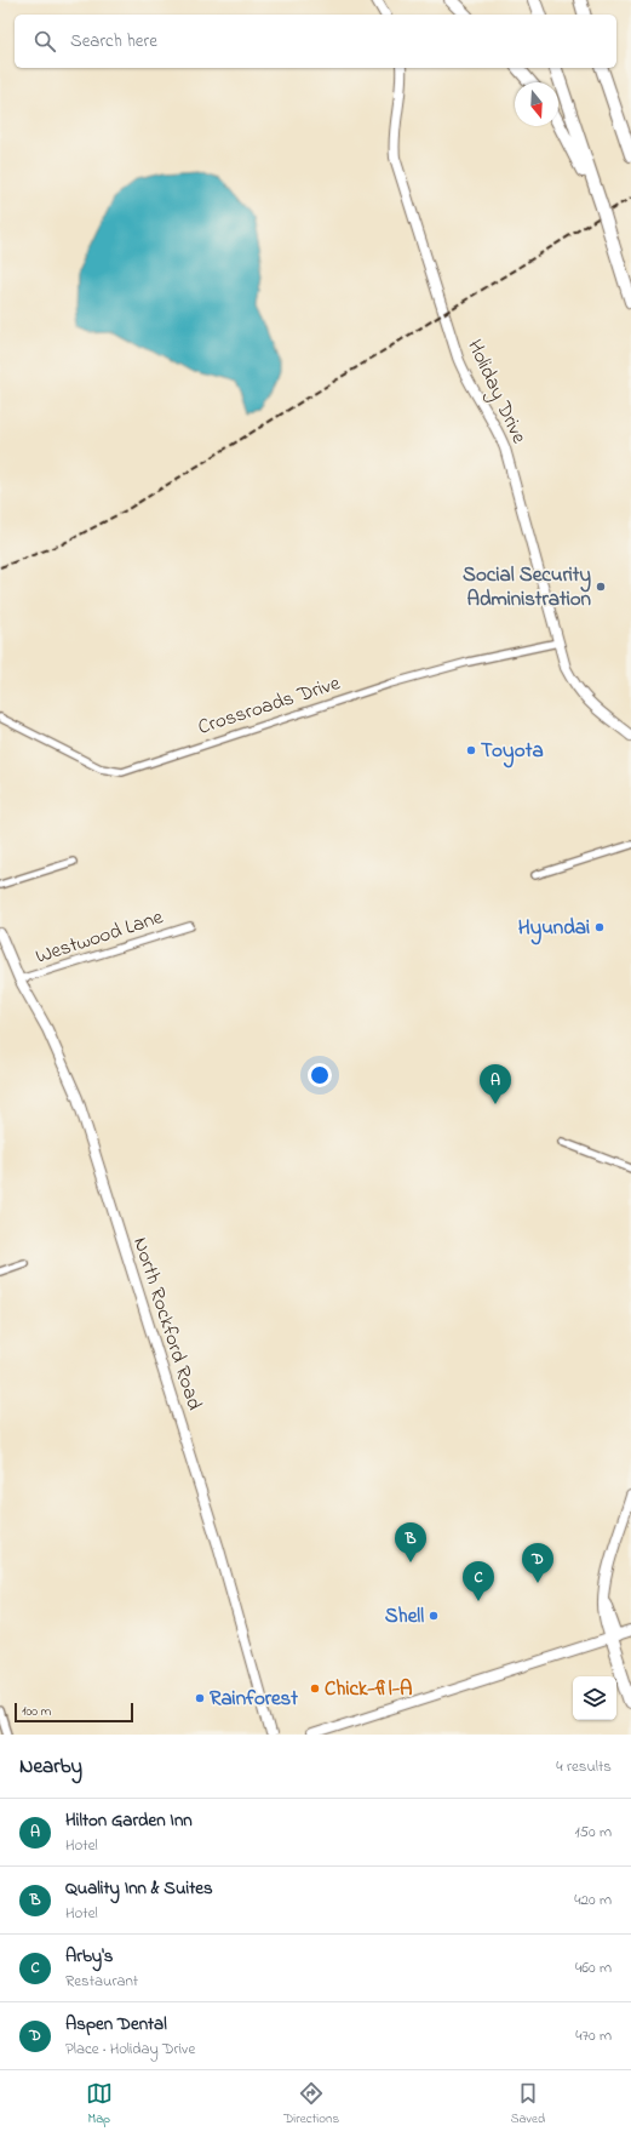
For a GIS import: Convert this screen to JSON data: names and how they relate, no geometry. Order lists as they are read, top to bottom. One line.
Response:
{"streets":{"street":["Holiday Drive","Crossroads Drive","Westwood Lane","North Rockford Road"]},"crossings":[["Holiday Drive","Crossroads Drive"],["Westwood Lane","North Rockford Road"]],"places":["Social Security Administration","Toyota","Hyundai","Shell","Chick-fil-A","Rainforest"],"scale_bar":"100 m","north":"bottom","page":{"search":"Search here","pins":["A","B","D","C"],"scale":"100 m","heading":["Nearby","4 results"],"list":[{"mark":"A","name":"Hilton Garden Inn","note":"Hotel","value":"150 m"},{"mark":"B","name":"Quality Inn & Suites","note":"Hotel","value":"420 m"},{"mark":"C","name":"Arby's","note":"Restaurant","value":"460 m"},{"mark":"D","name":"Aspen Dental","note":"Place · Holiday Drive","value":"470 m"}],"nav":["Map","Directions","Saved"]}}
